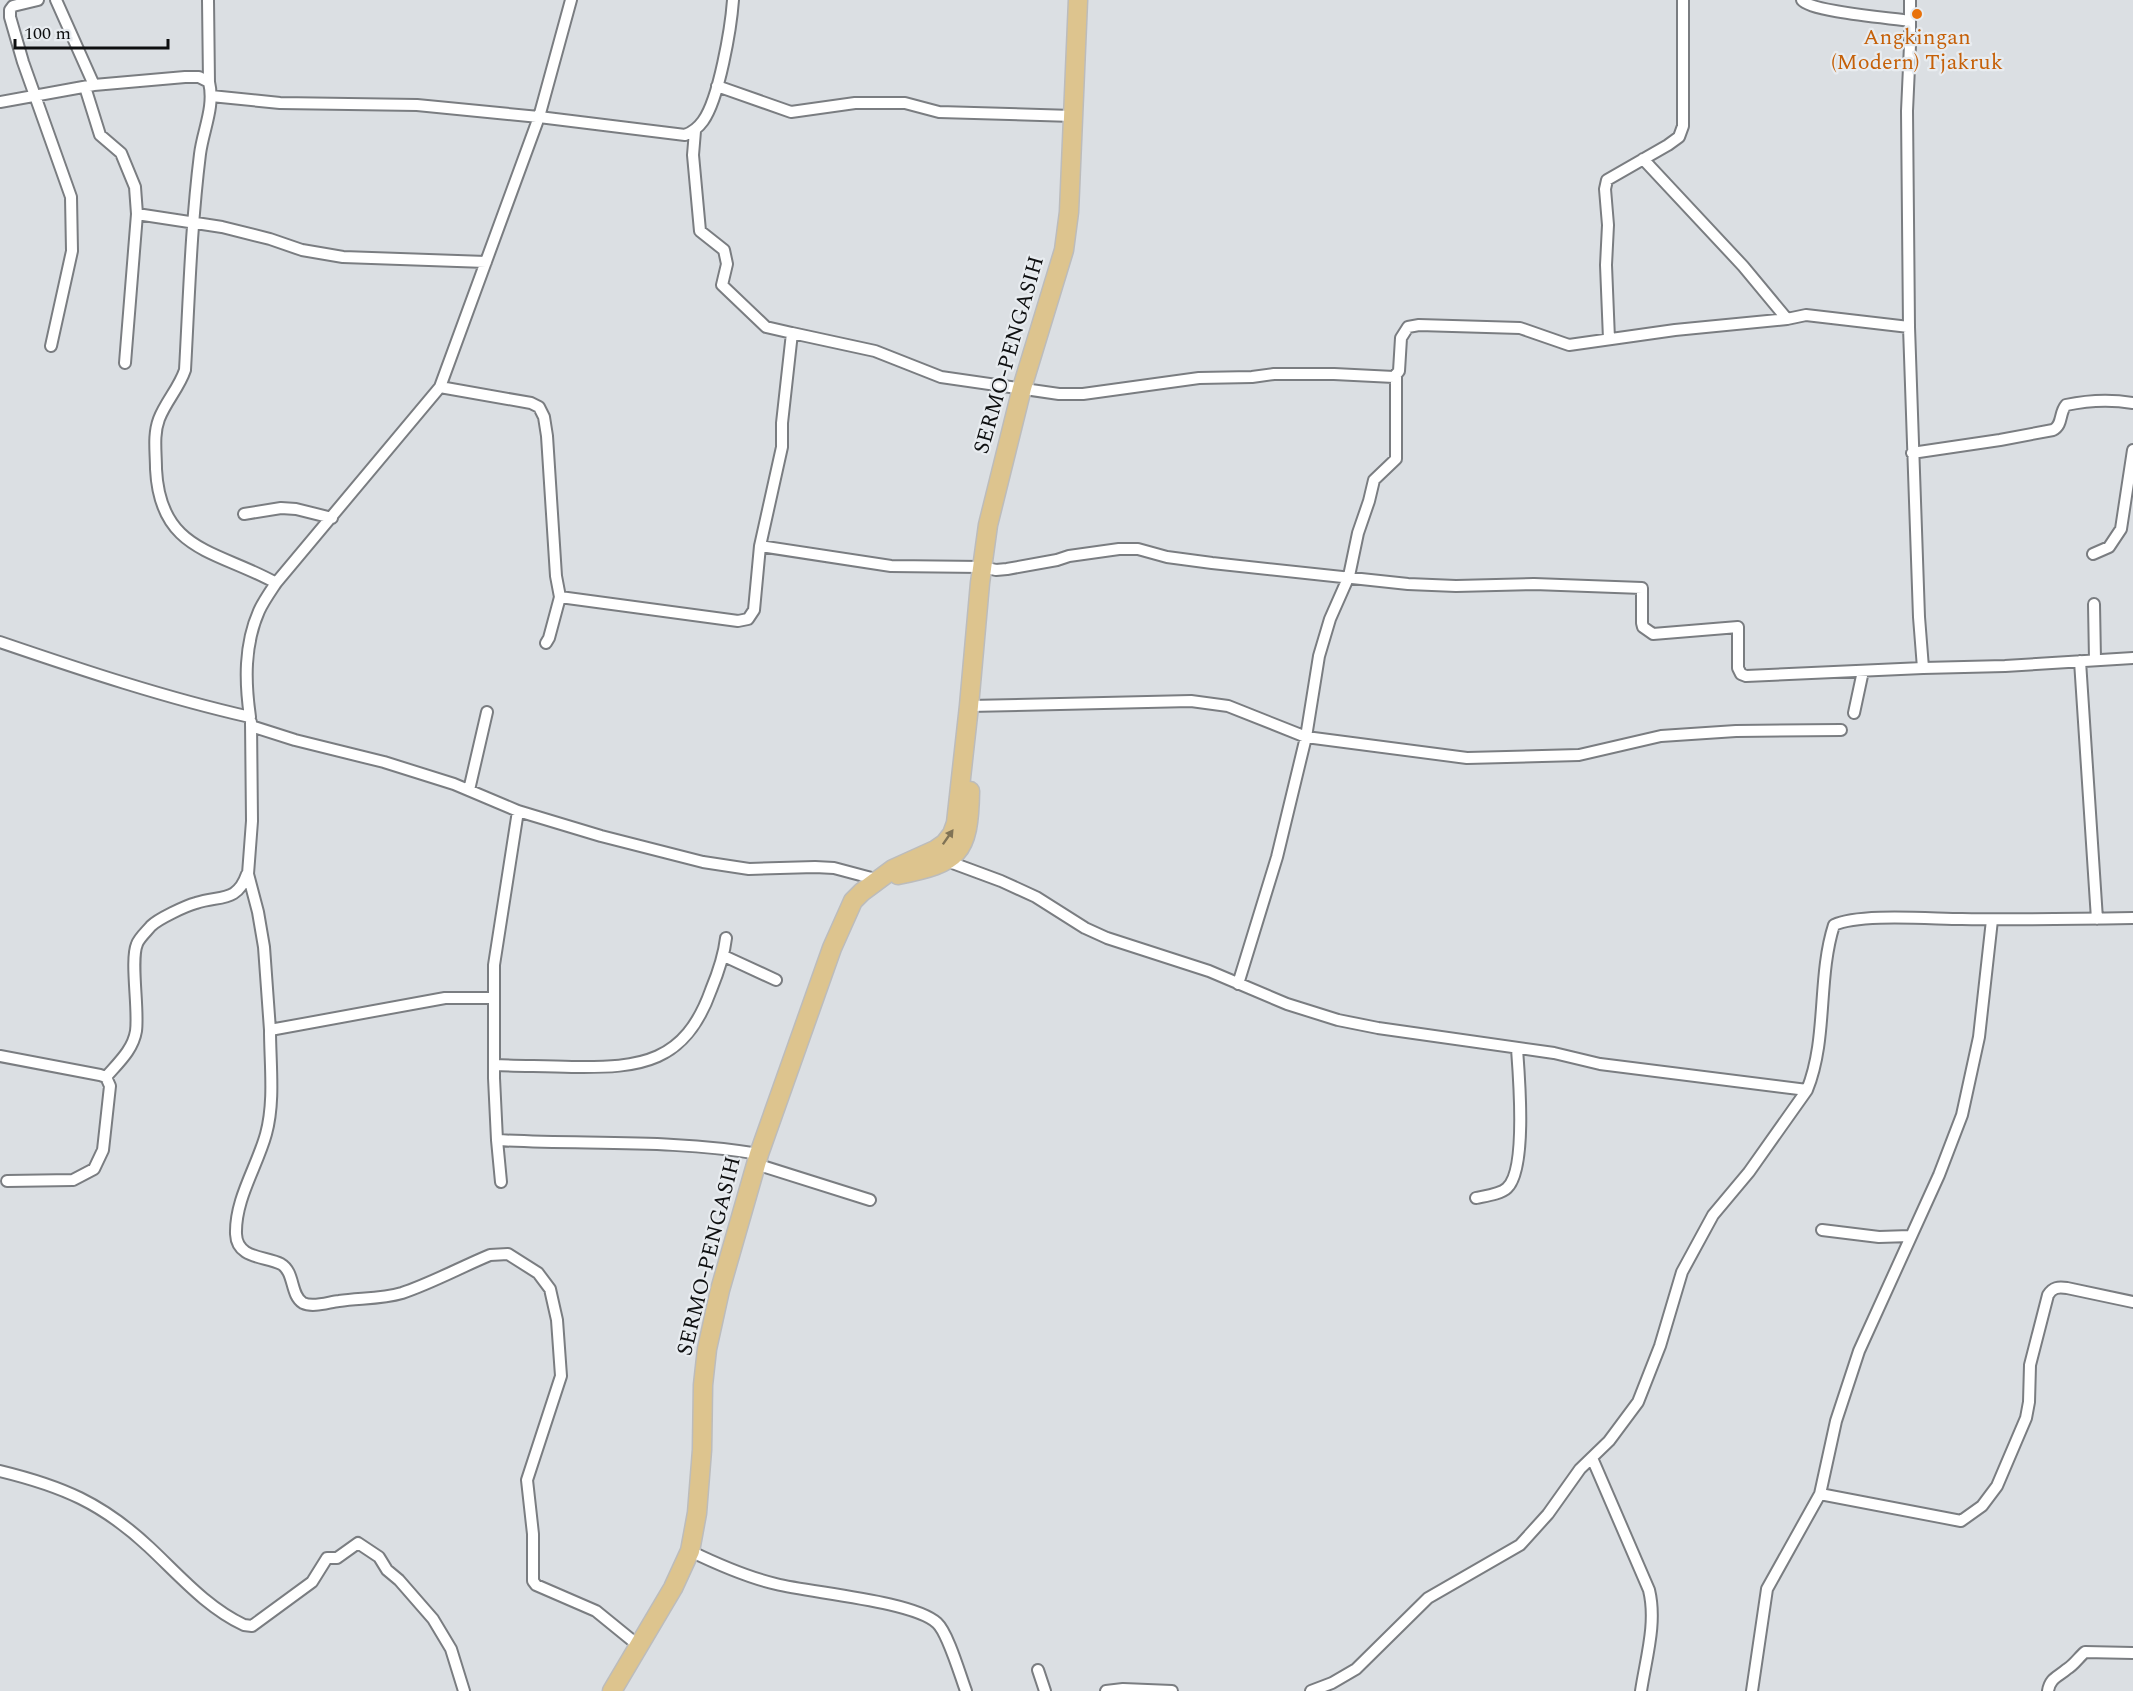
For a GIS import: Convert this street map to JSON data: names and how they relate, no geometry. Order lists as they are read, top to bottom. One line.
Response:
{"streets":{"main road":["SERMO-PENGASIH"]},"places":["Angkingan (Modern) Tjakruk"],"scale_bar":"100 m"}
